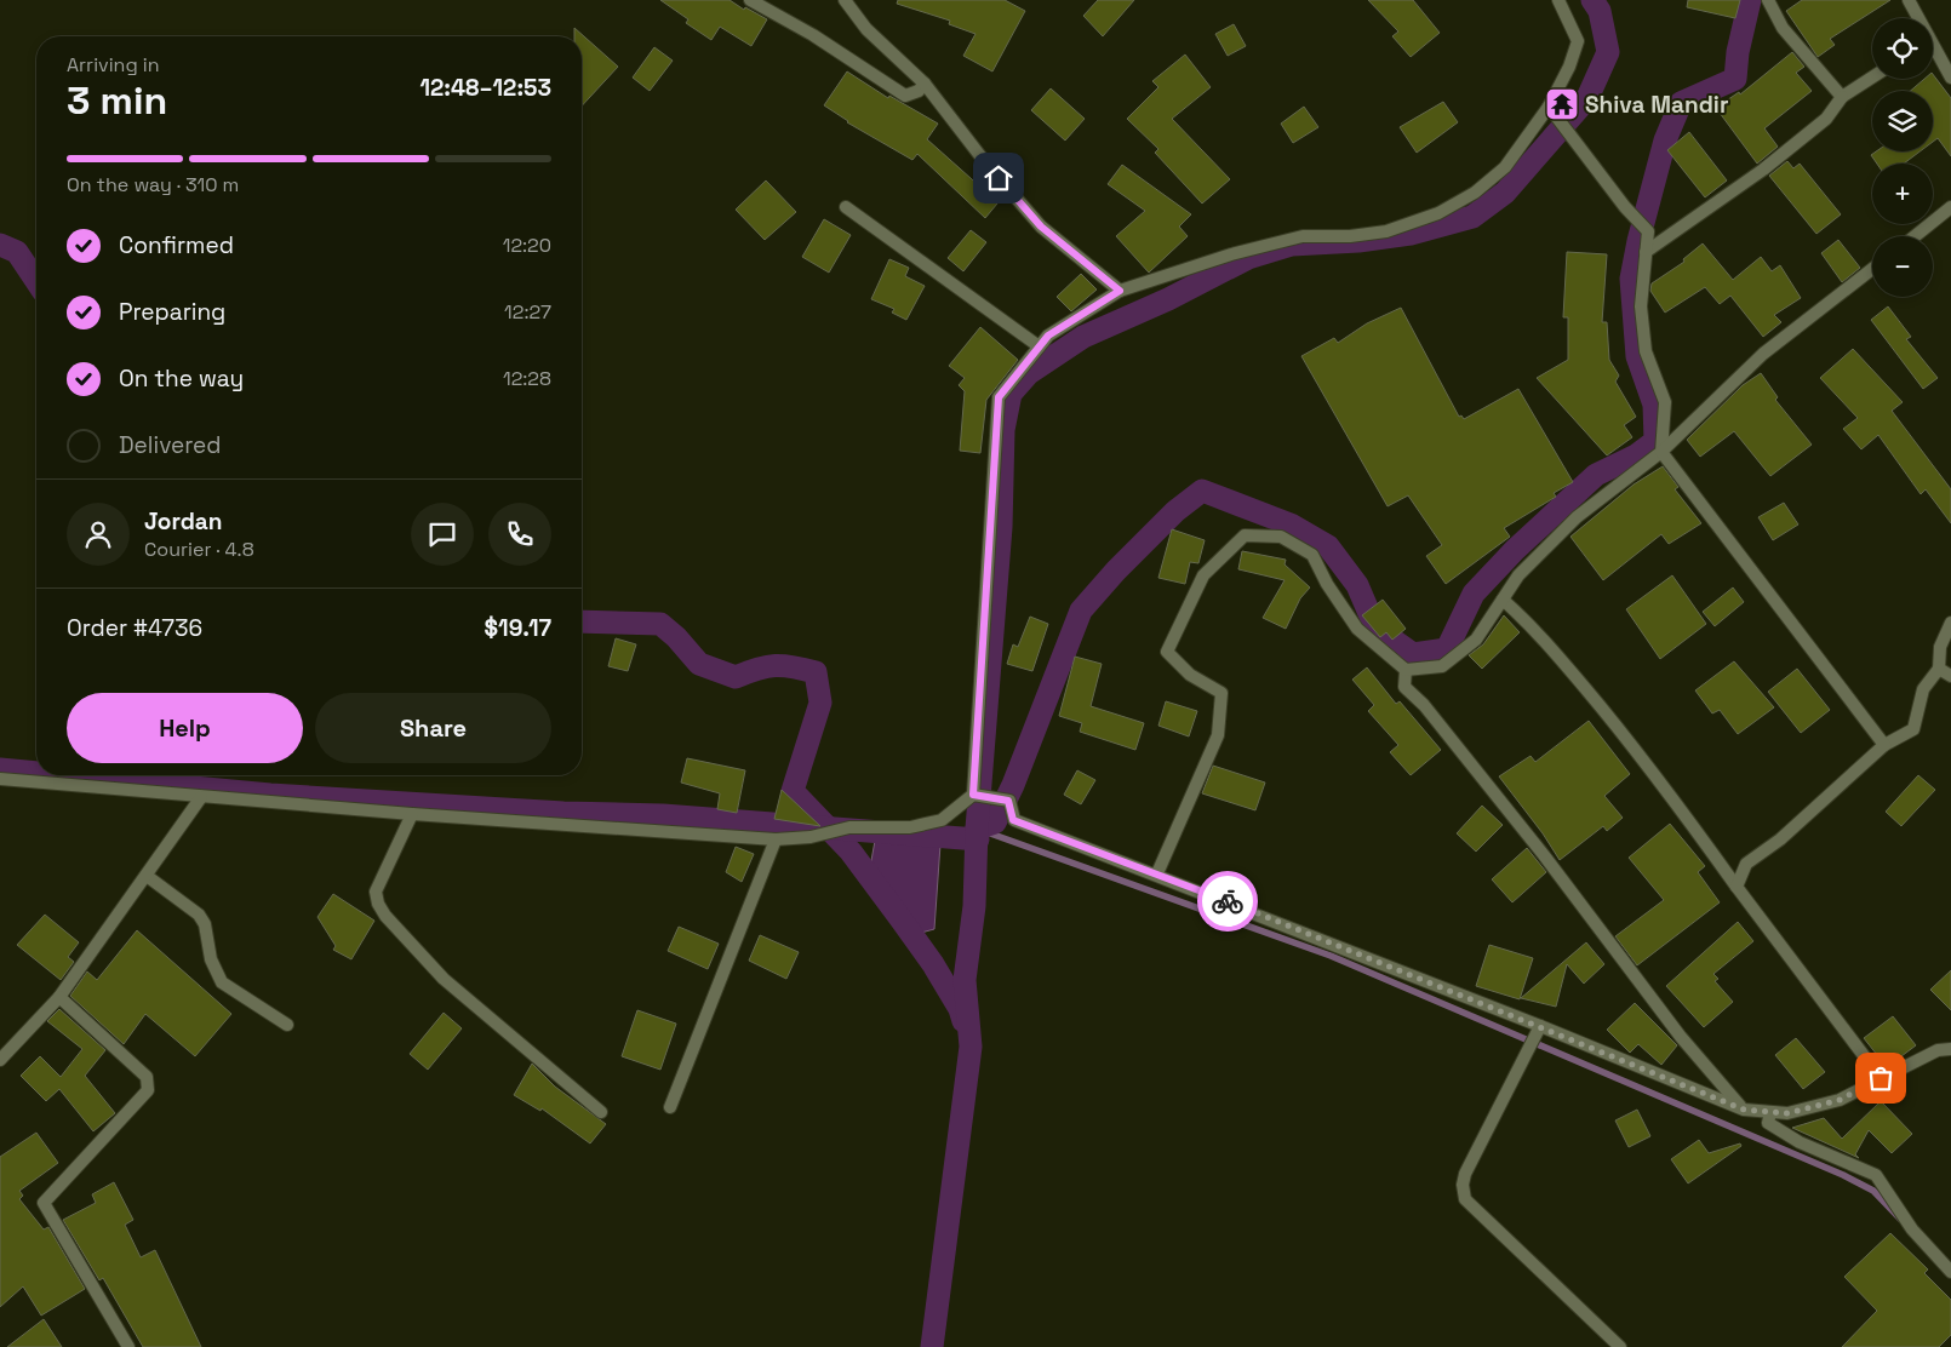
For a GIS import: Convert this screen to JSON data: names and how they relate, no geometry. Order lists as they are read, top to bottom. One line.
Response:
{"places":{"temple":["Shiva Mandir"]},"page":{"map_buttons":["+","−"],"heading":["3 min","Arriving in","12:48–12:53"],"panel":["Jordan","Courier · 4.8","Order #4736","$19.17"],"bar":"On the way · 310 m","list":[["Confirmed","12:20"],["Preparing","12:27"],["On the way","12:28"],"Delivered"],"buttons":["Help","Share"]}}
